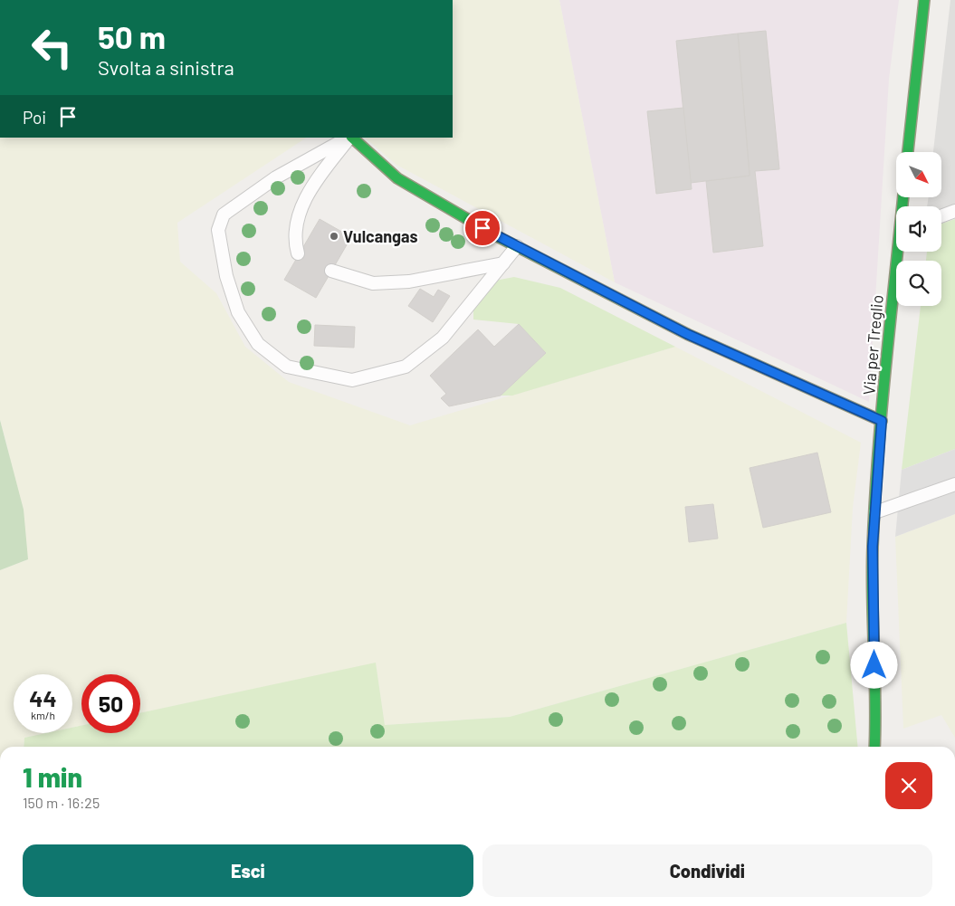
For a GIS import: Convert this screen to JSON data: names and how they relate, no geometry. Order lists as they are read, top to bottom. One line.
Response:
{"streets":{"main road":["Via per Treglio"]},"places":["Vulcangas"],"north":"bottom right","page":{"turn":["50 m","Svolta a sinistra"],"then":"Poi","speed":"44 km/h","limit":"50","heading":["1 min","150 m · 16:25"],"buttons":["Esci","Condividi"]}}
